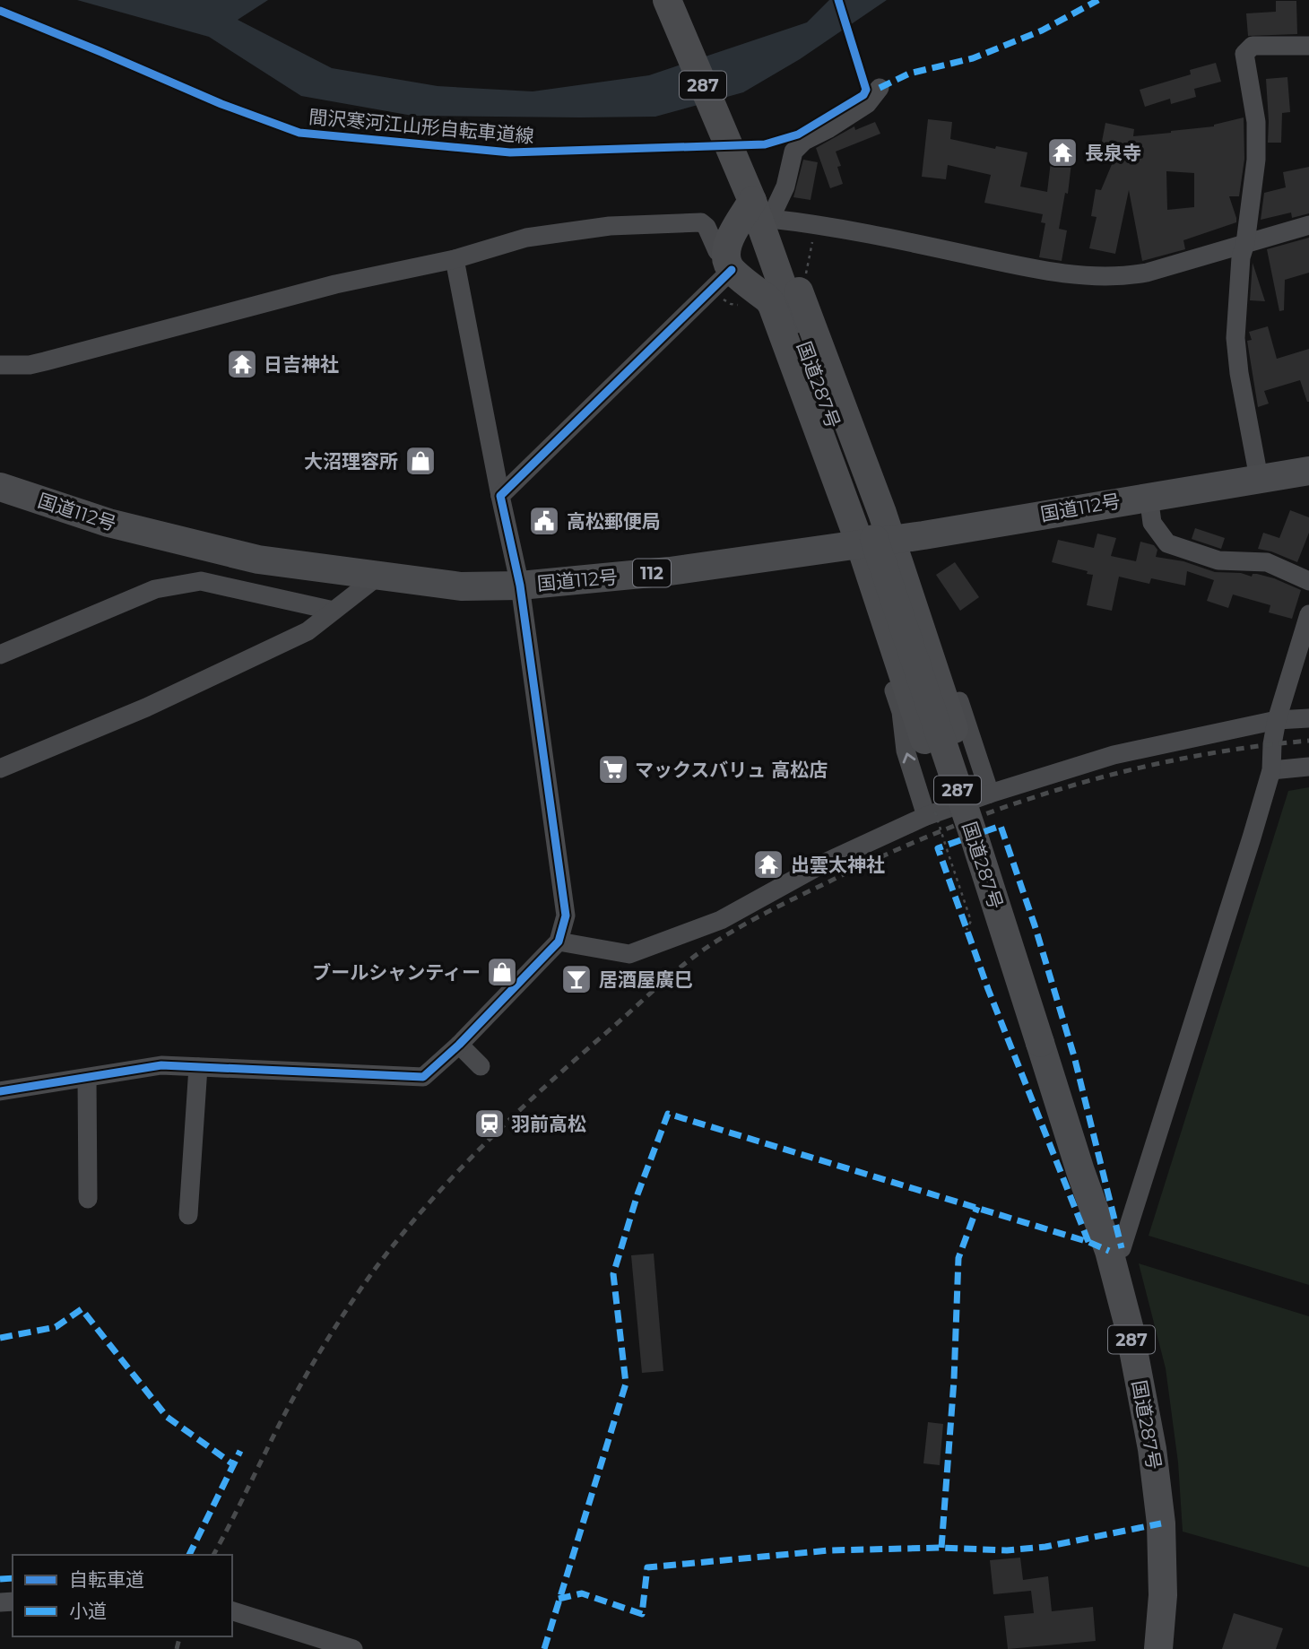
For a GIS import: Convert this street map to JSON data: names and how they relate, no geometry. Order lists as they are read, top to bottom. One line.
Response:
{"streets":{"highway":["287","国道287号","国道112号","112"],"cycle path":["間沢寒河江山形自転車道線"]},"crossings":[["287","国道287号"],["287","国道112号"]],"places":{"temple":["長泉寺","日吉神社","出雲太神社"],"shop":["大沼理容所","ブールシャンティー"],"public building":["高松郵便局"],"supermarket":["マックスバリュ 高松店"],"bar":["居酒屋廣巳"],"station":["羽前高松"]},"legend":["自転車道","小道"]}
